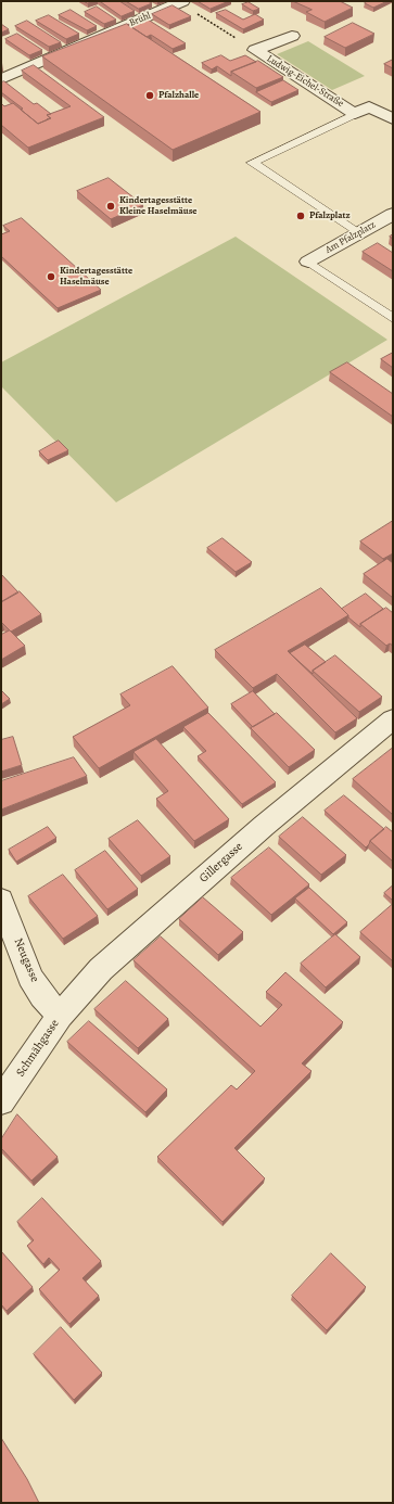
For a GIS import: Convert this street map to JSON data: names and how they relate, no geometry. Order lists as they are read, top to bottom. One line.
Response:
{"streets":{"street":["Brühl","Ludwig-Eichel-Straße","Am Pfalzplatz","Gillergasse","Neugasse","Schmähgasse"]},"crossings":[["Brühl","Ludwig-Eichel-Straße"],["Gillergasse","Neugasse"],["Gillergasse","Schmähgasse"],["Neugasse","Schmähgasse"]],"places":["Pfalzhalle","Kindertagesstätte Kleine Haselmäuse","Pfalzplatz","Kindertagesstätte Haselmäuse"]}
